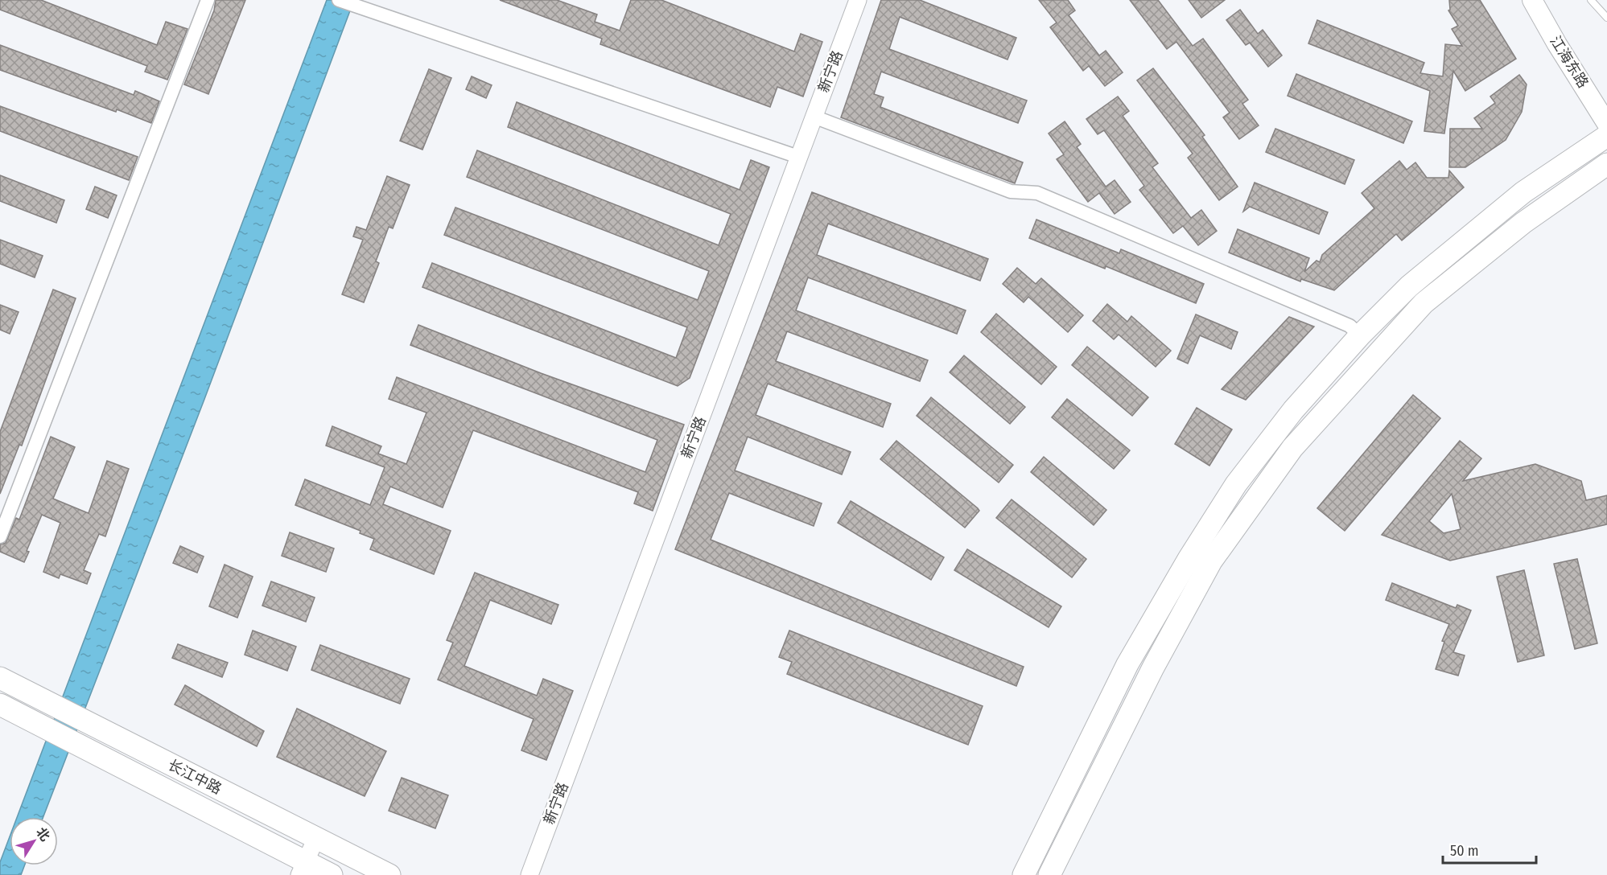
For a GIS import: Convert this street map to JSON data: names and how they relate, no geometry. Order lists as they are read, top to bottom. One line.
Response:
{"streets":{"main road":["江海东路","长江中路"],"street":["新宁路"]},"scale_bar":"50 m","north":"top right"}
